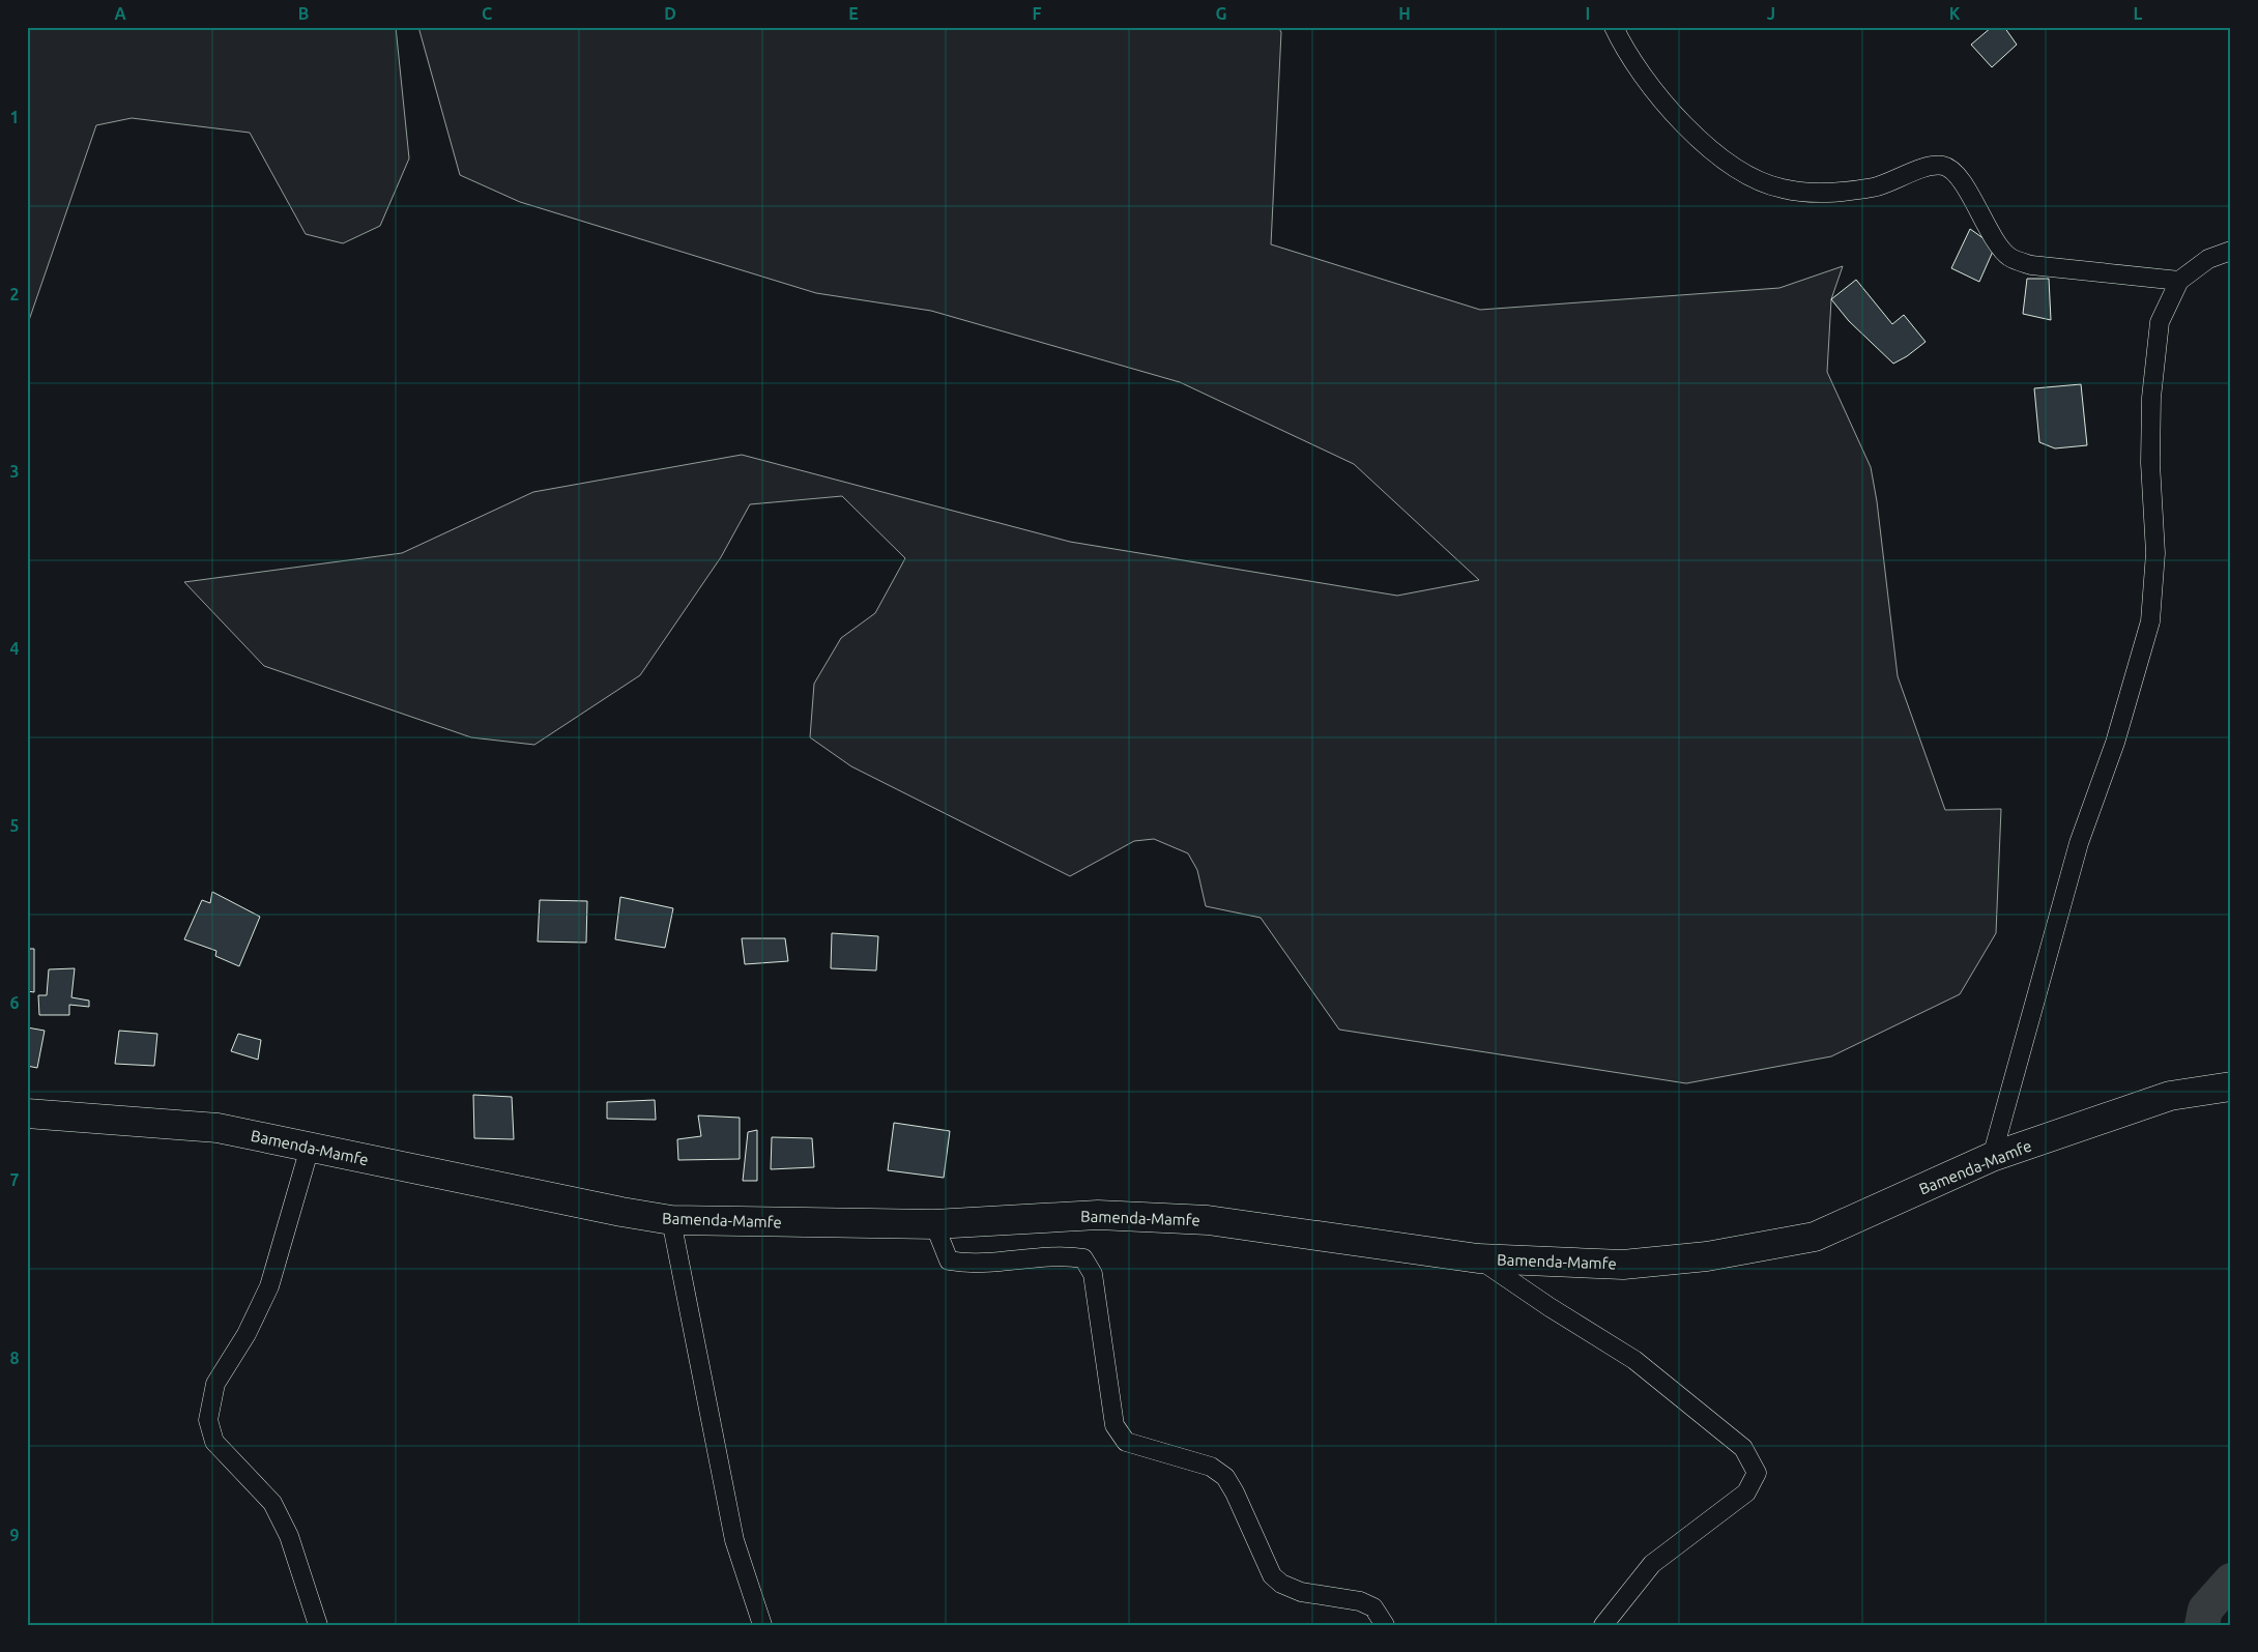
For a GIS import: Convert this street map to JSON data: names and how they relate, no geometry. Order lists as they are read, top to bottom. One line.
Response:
{"streets":{"highway":["Bamenda-Mamfe"]},"grid":{"columns":["A","B","C","D","E","F","G","H","I","J","K","L"],"rows":["1","2","3","4","5","6","7","8","9"]}}
